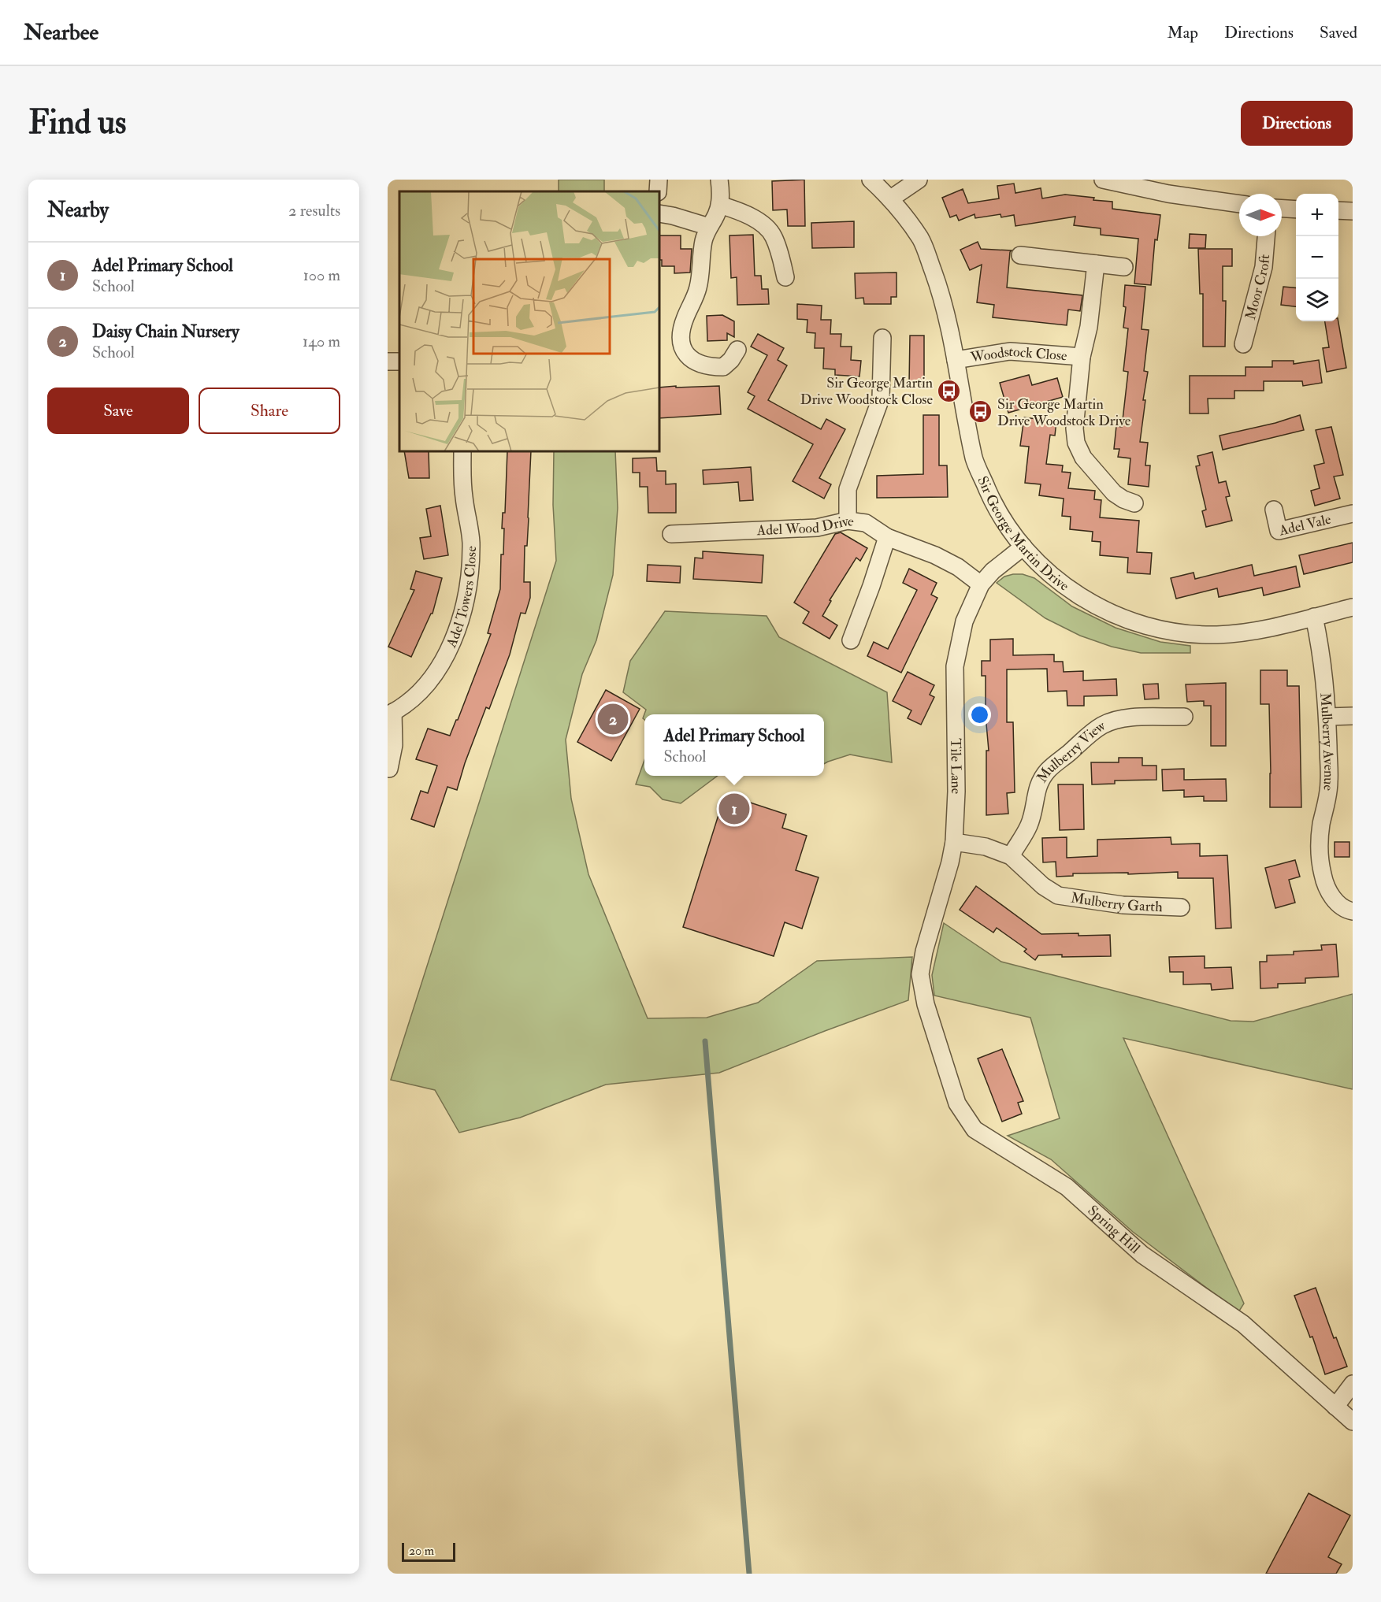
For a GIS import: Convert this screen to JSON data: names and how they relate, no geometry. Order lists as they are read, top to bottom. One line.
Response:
{"streets":{"street":["Moor Croft","Woodstock Close","Adel Vale","Adel Wood Drive","Sir George Martin Drive","Adel Towers Close","Mulberry Avenue","Mulberry View","Tile Lane","Mulberry Garth","Spring Hill"]},"crossings":[["Woodstock Close","Sir George Martin Drive"],["Adel Wood Drive","Tile Lane"],["Sir George Martin Drive","Mulberry Avenue"],["Sir George Martin Drive","Tile Lane"],["Mulberry View","Mulberry Garth"],["Tile Lane","Spring Hill"]],"places":{"bus stop":["Sir George Martin Drive Woodstock Close","Sir George Martin Drive Woodstock Drive"]},"scale_bar":"20 m","north":"right","page":{"header":"Nearbee","nav":["Map","Directions","Saved"],"buttons":["Directions",["Save","Share"]],"title":"Find us","heading":["Nearby","2 results"],"map_buttons":["+","−"],"list":[{"mark":"1","name":"Adel Primary School","note":"School","value":"100 m"},{"mark":"2","name":"Daisy Chain Nursery","note":"School","value":"140 m"}],"pins":["2","1"],"popup":["Adel Primary School","School"],"scale":"20 m"}}
